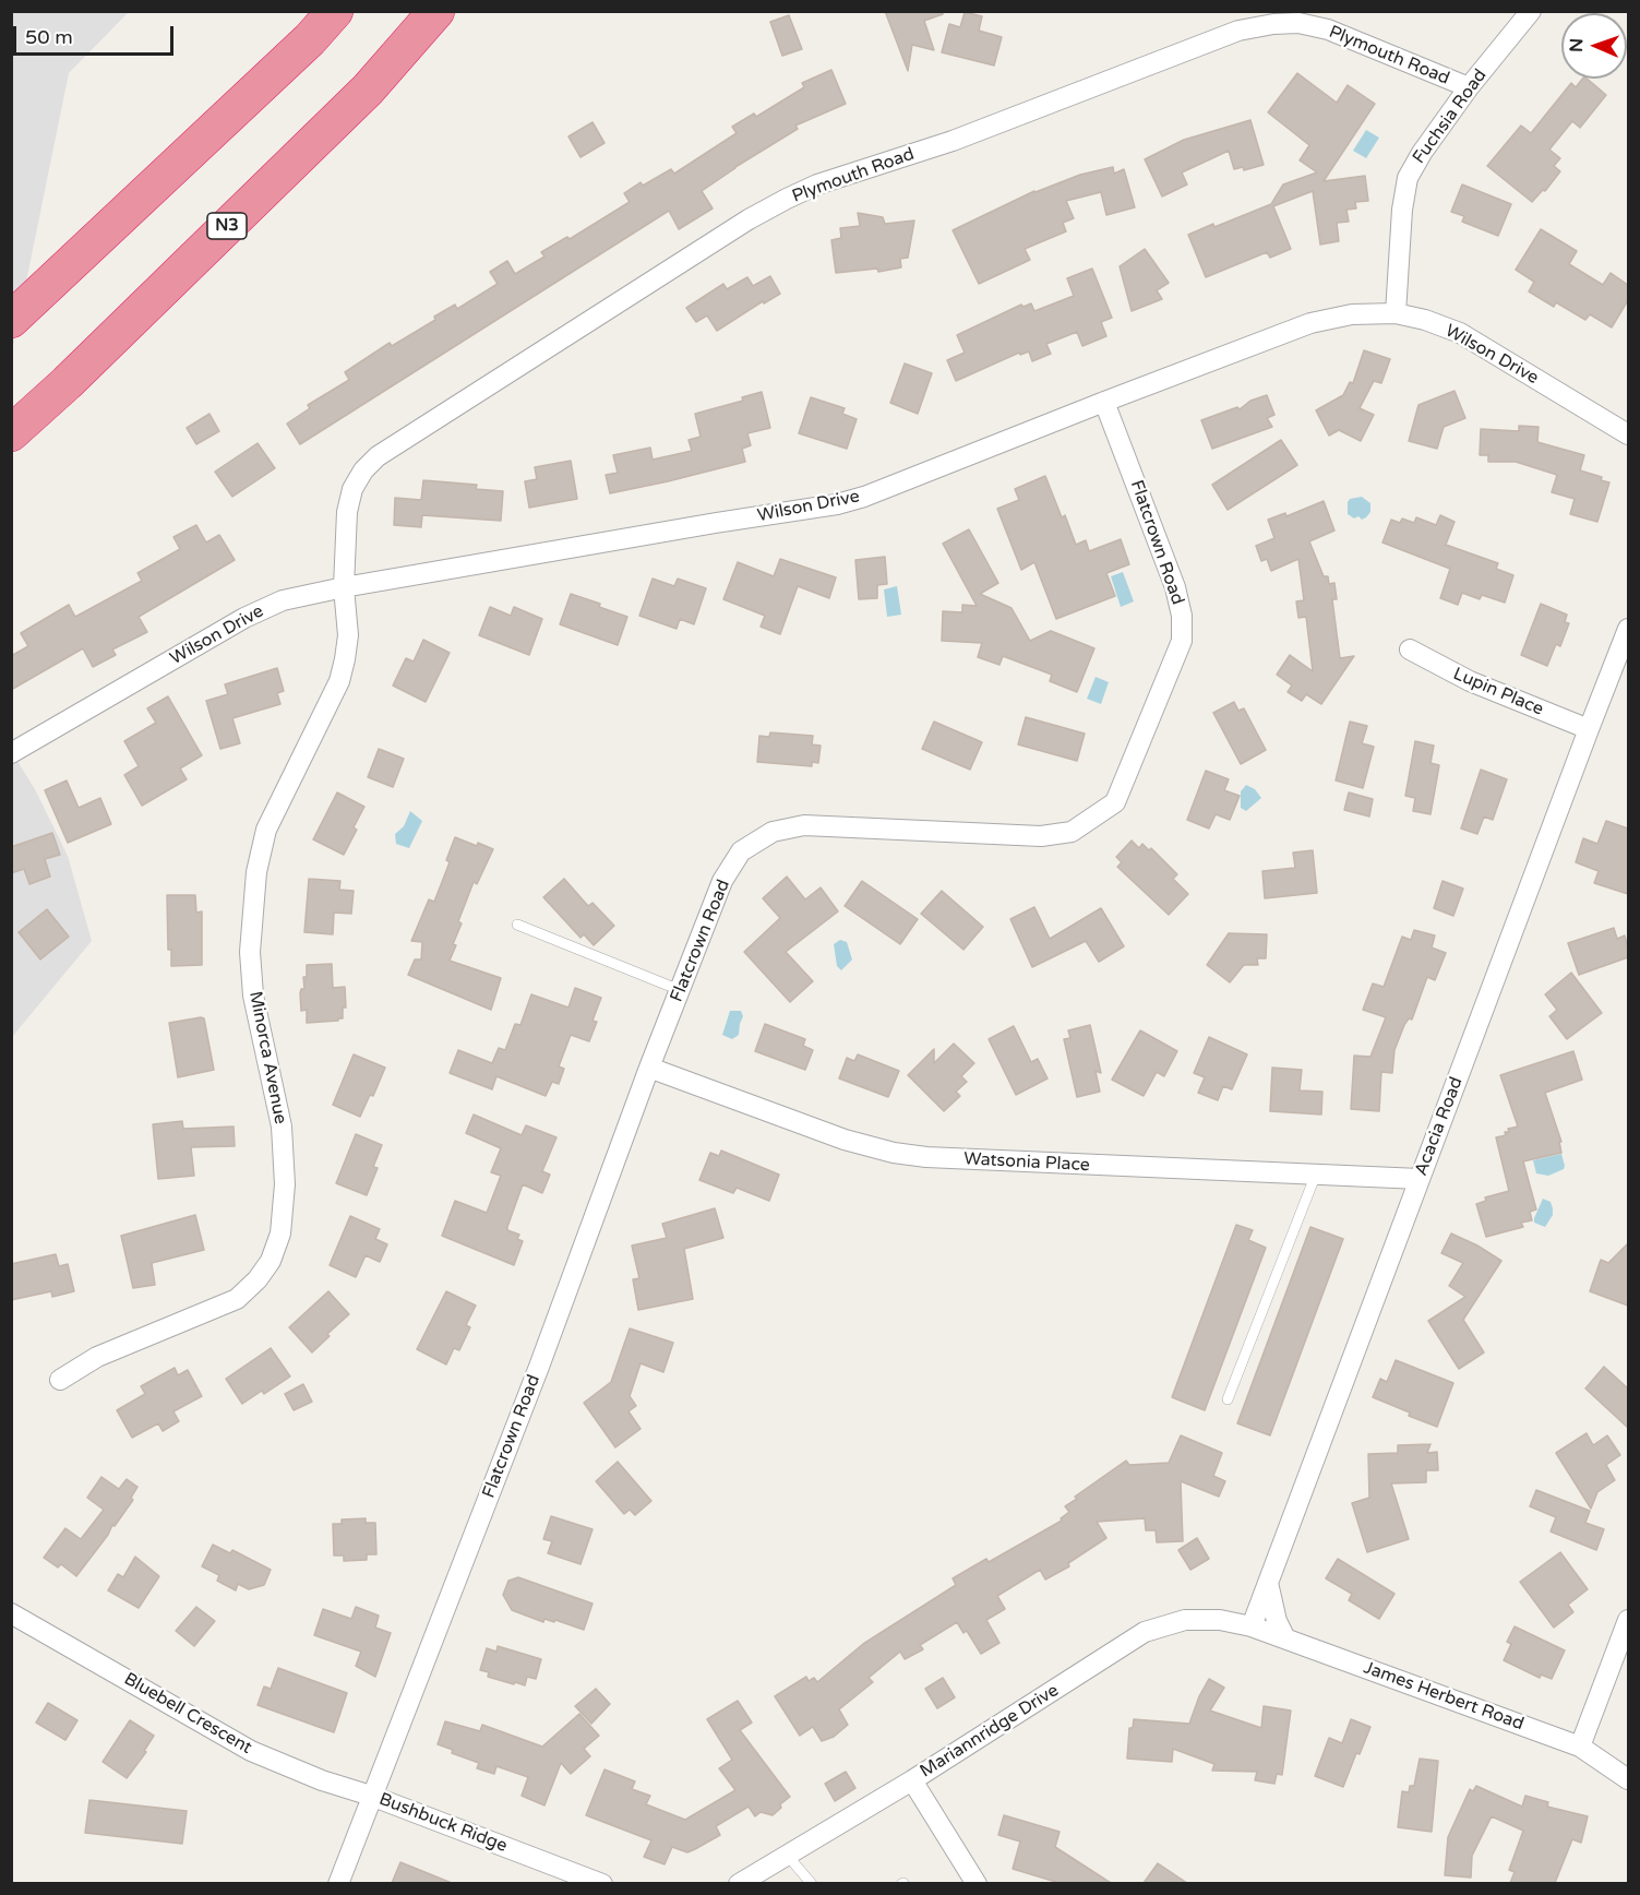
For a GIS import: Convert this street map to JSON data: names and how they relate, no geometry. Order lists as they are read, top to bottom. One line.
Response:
{"streets":{"highway":["N3"],"street":["Plymouth Road","Fuchsia Road","Wilson Drive","Flatcrown Road","Lupin Place","Minorca Avenue","Acacia Road","Watsonia Place","James Herbert Road","Bluebell Crescent","Mariannridge Drive","Bushbuck Ridge"]},"crossings":[["Plymouth Road","Fuchsia Road"],["Plymouth Road","Wilson Drive"],["Plymouth Road","Minorca Avenue"],["Fuchsia Road","Wilson Drive"],["Wilson Drive","Flatcrown Road"],["Wilson Drive","Minorca Avenue"],["Flatcrown Road","Watsonia Place"],["Flatcrown Road","Bluebell Crescent"],["Flatcrown Road","Bushbuck Ridge"],["Lupin Place","Acacia Road"],["Acacia Road","Watsonia Place"],["Acacia Road","James Herbert Road"],["Acacia Road","Mariannridge Drive"],["James Herbert Road","Mariannridge Drive"],["Bluebell Crescent","Bushbuck Ridge"]],"scale_bar":"50 m","north":"left"}
